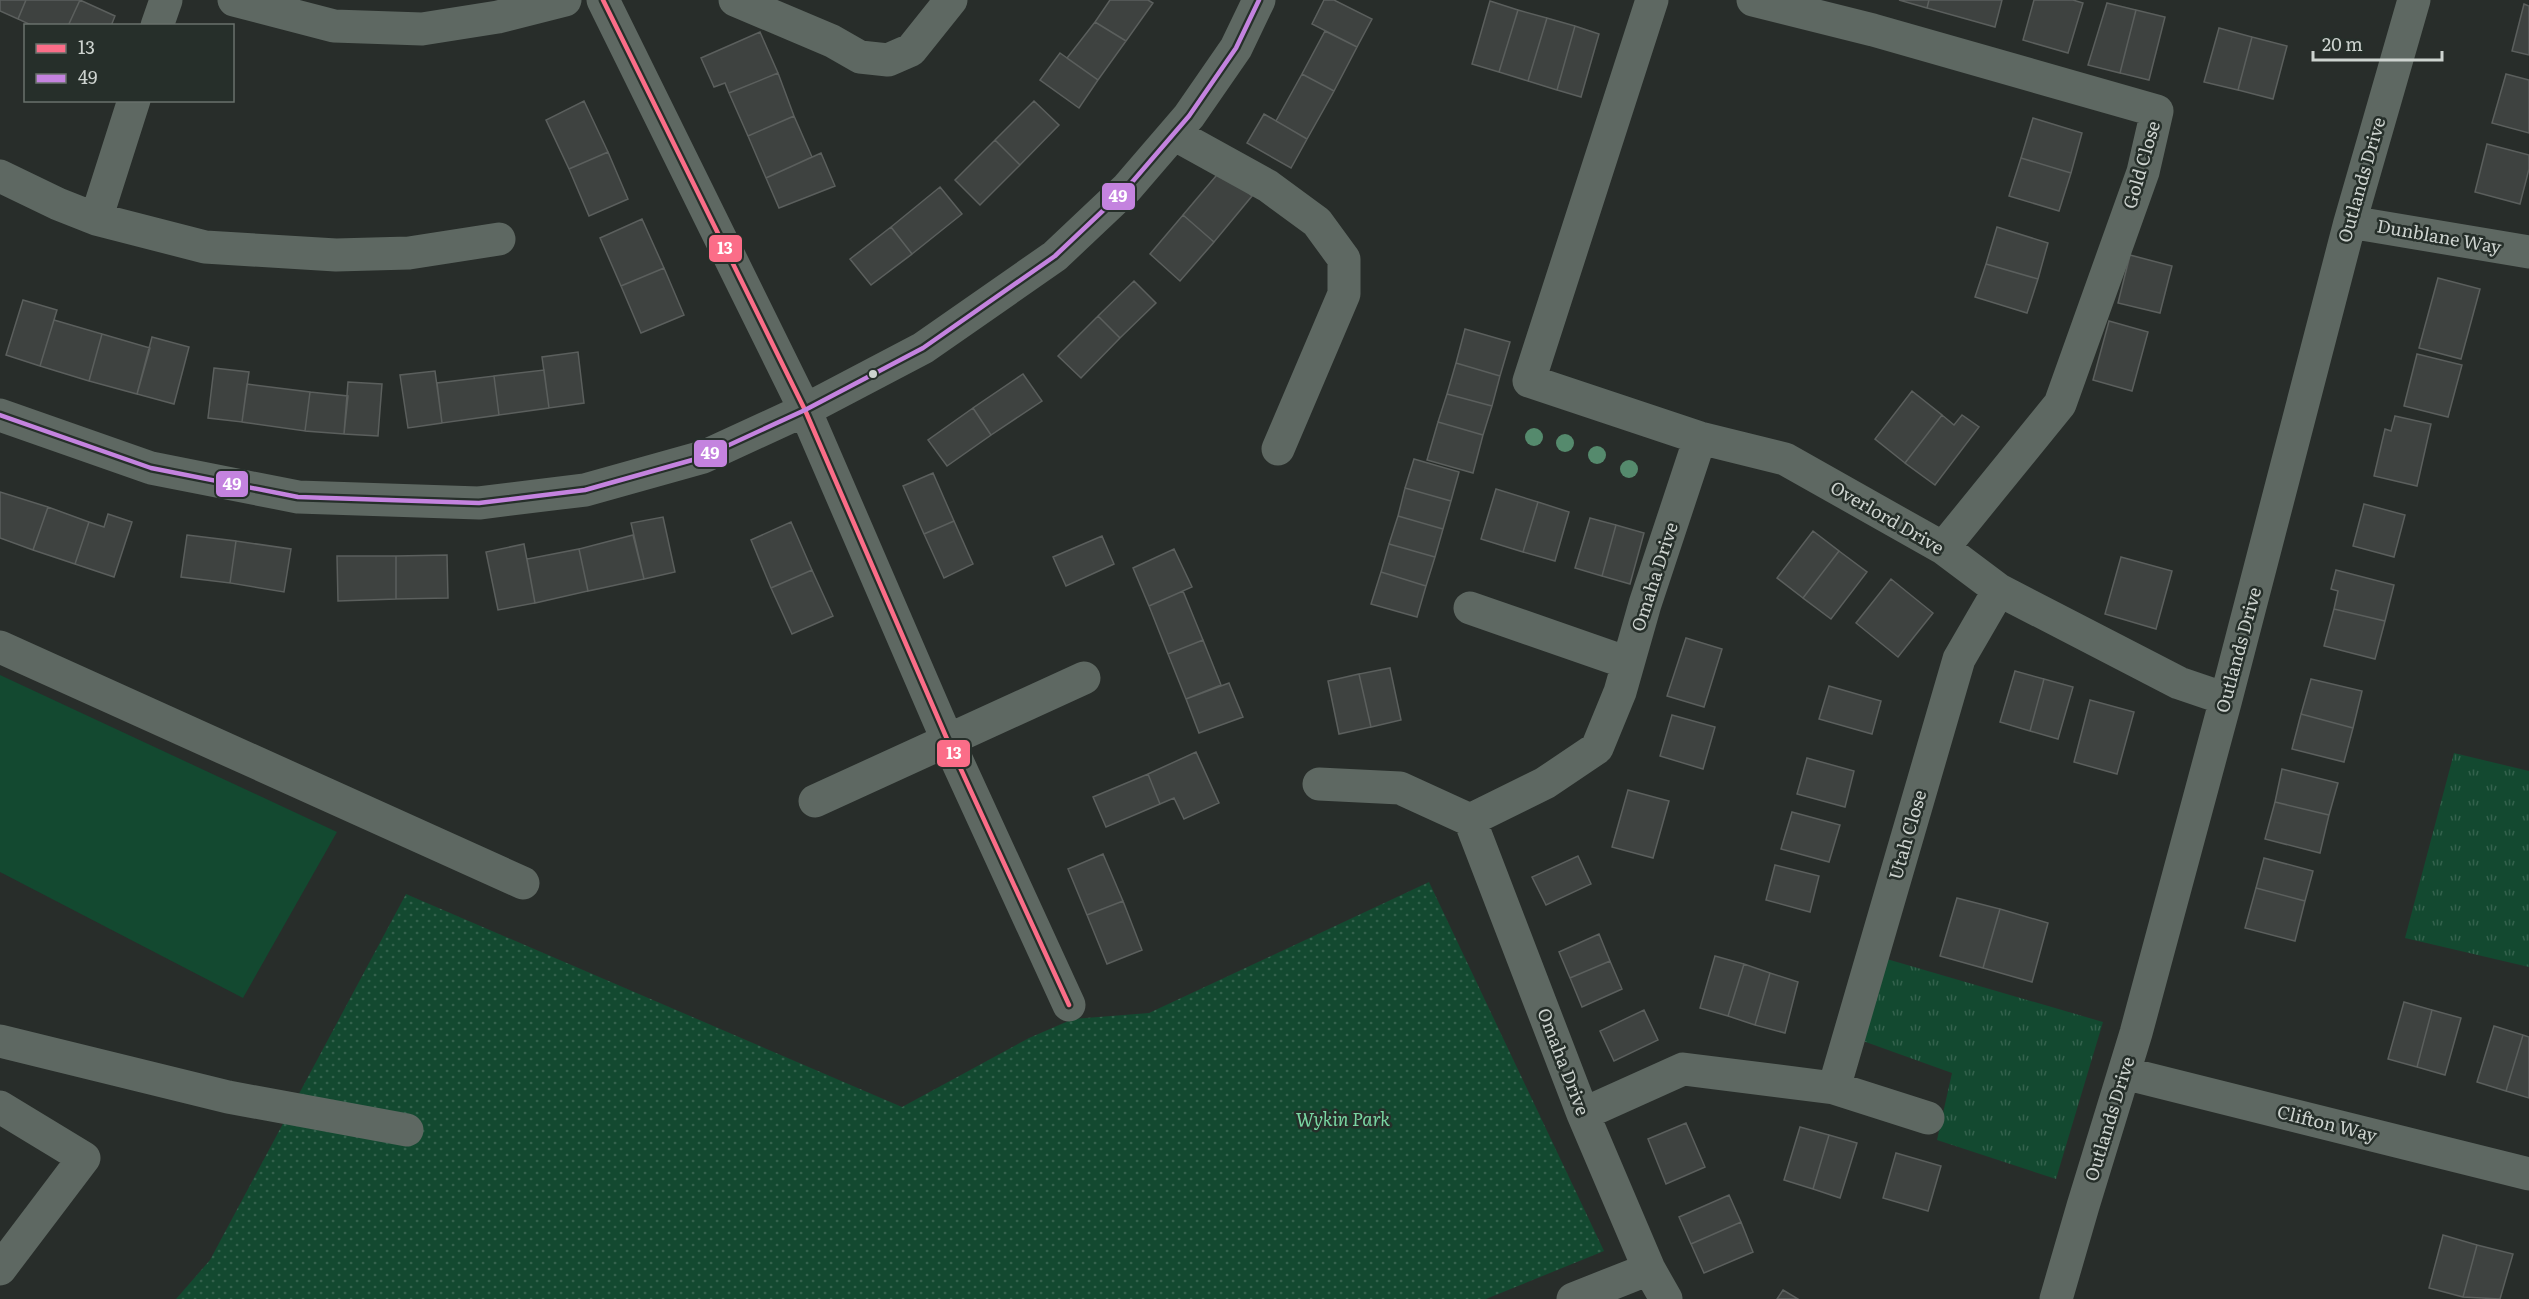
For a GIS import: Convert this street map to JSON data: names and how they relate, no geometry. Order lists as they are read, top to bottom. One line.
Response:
{"streets":{"street":["Gold Close","Outlands Drive","Dunblane Way","Overlord Drive","Omaha Drive","Utah Close","Clifton Way"]},"crossings":[["Gold Close","Overlord Drive"],["Outlands Drive","Dunblane Way"],["Outlands Drive","Overlord Drive"],["Outlands Drive","Clifton Way"],["Overlord Drive","Omaha Drive"],["Overlord Drive","Utah Close"]],"parks":["Wykin Park"],"lines":["transit line 13","transit line 49"],"legend":["13","49"],"scale_bar":"20 m"}
